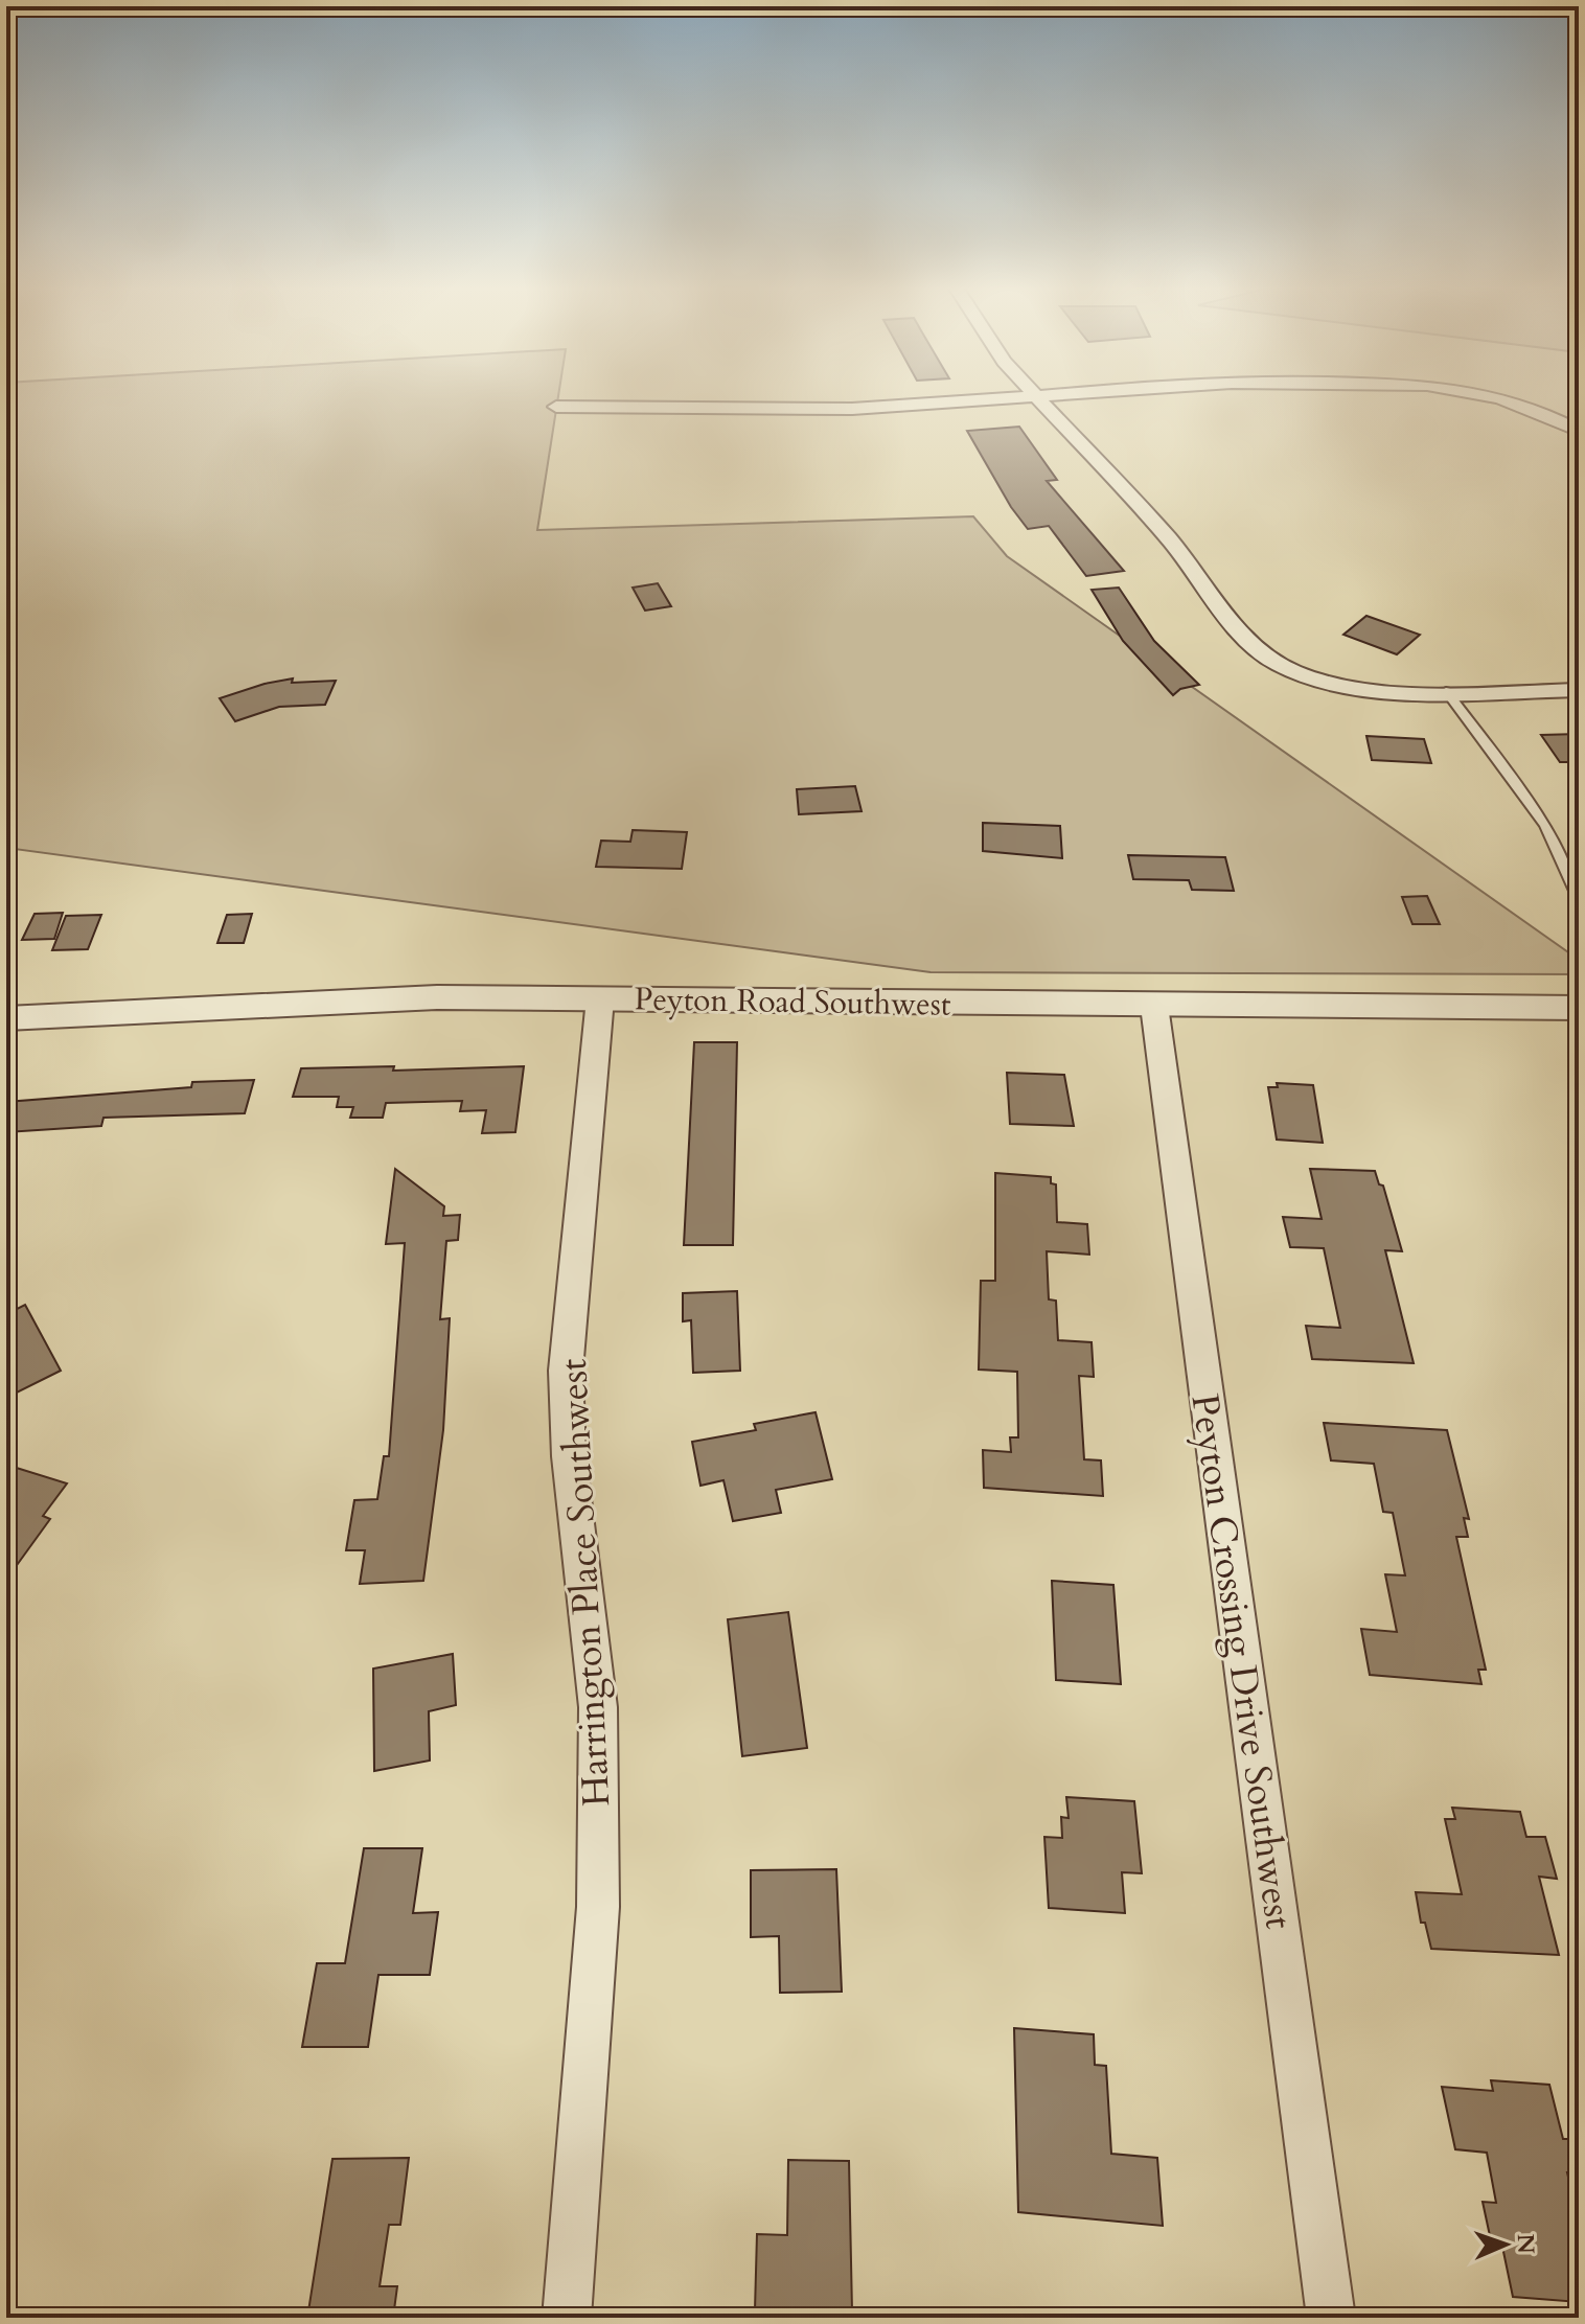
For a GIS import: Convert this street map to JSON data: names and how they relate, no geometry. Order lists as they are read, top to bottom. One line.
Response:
{"streets":{"street":["Peyton Road Southwest","Harrington Place Southwest","Peyton Crossing Drive Southwest"]},"crossings":[["Peyton Road Southwest","Harrington Place Southwest"],["Peyton Road Southwest","Peyton Crossing Drive Southwest"]],"north":"right"}
